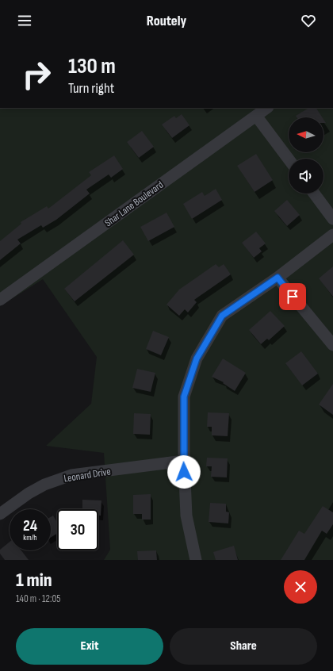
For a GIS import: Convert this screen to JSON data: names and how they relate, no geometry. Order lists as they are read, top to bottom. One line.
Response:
{"streets":{"street":["Shar Lane Boulevard","Leonard Drive"]},"north":"left","page":{"header":"Routely","turn":["130 m","Turn right"],"speed":"24 km/h","limit":"30","heading":["1 min","140 m · 12:05"],"buttons":["Exit","Share"]}}
